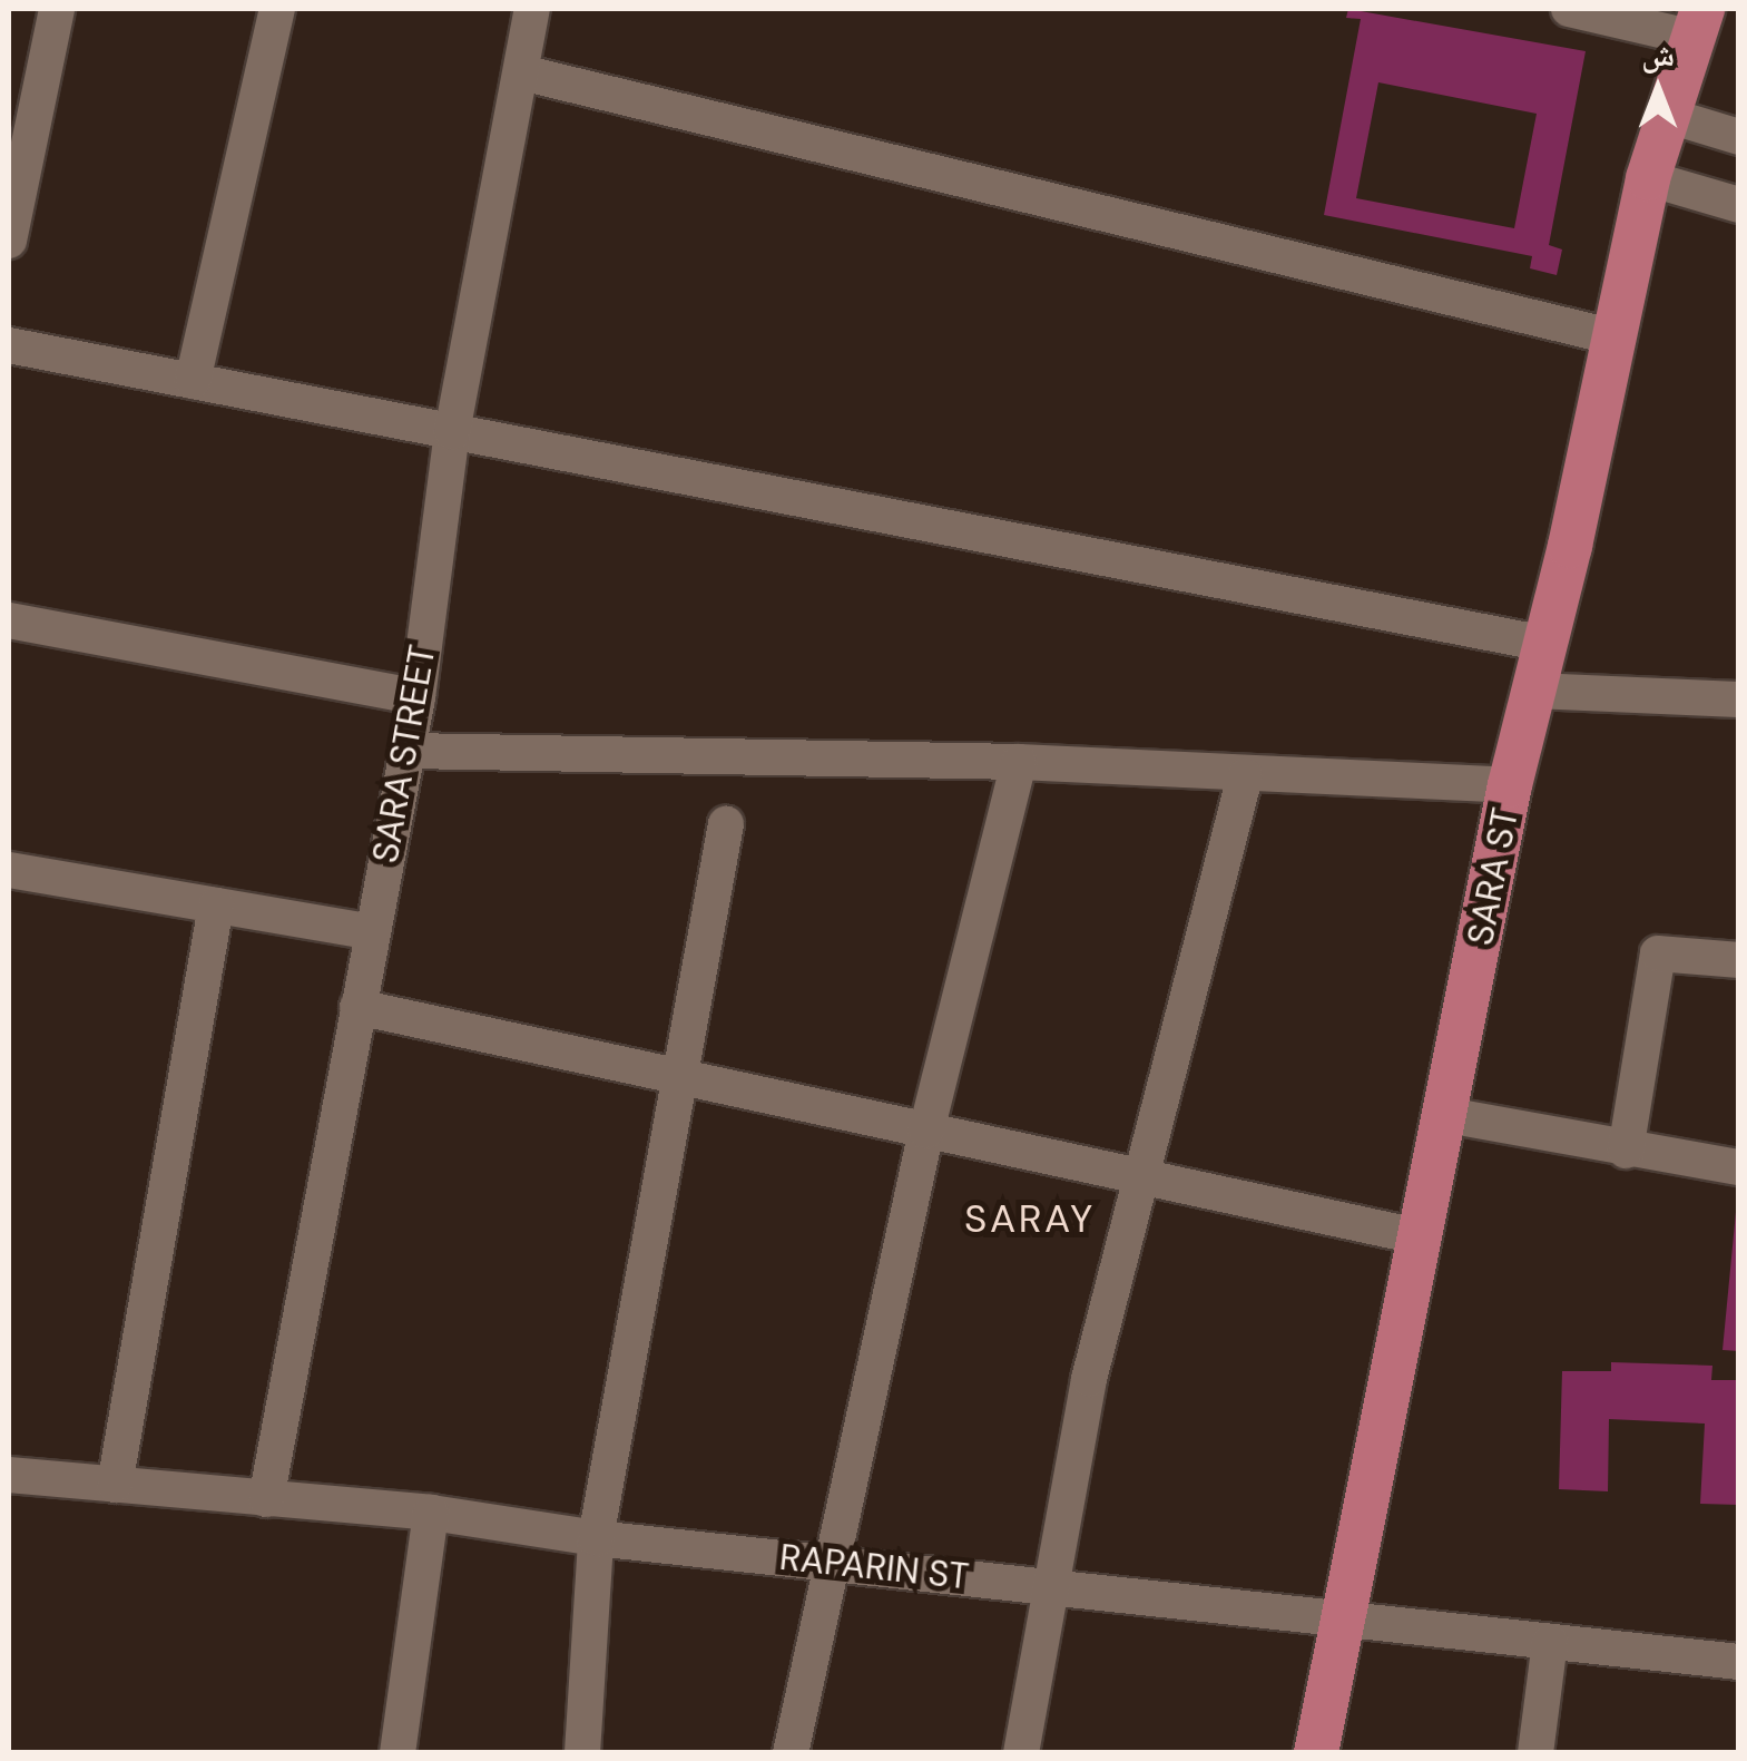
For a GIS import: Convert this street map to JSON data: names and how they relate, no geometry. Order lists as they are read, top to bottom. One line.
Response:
{"streets":{"main road":["SARA ST"],"street":["SARA STREET","RAPARIN ST"]},"crossings":[["SARA STREET","RAPARIN ST"],["SARA ST","RAPARIN ST"]],"districts":["SARAY"],"north":"top"}
